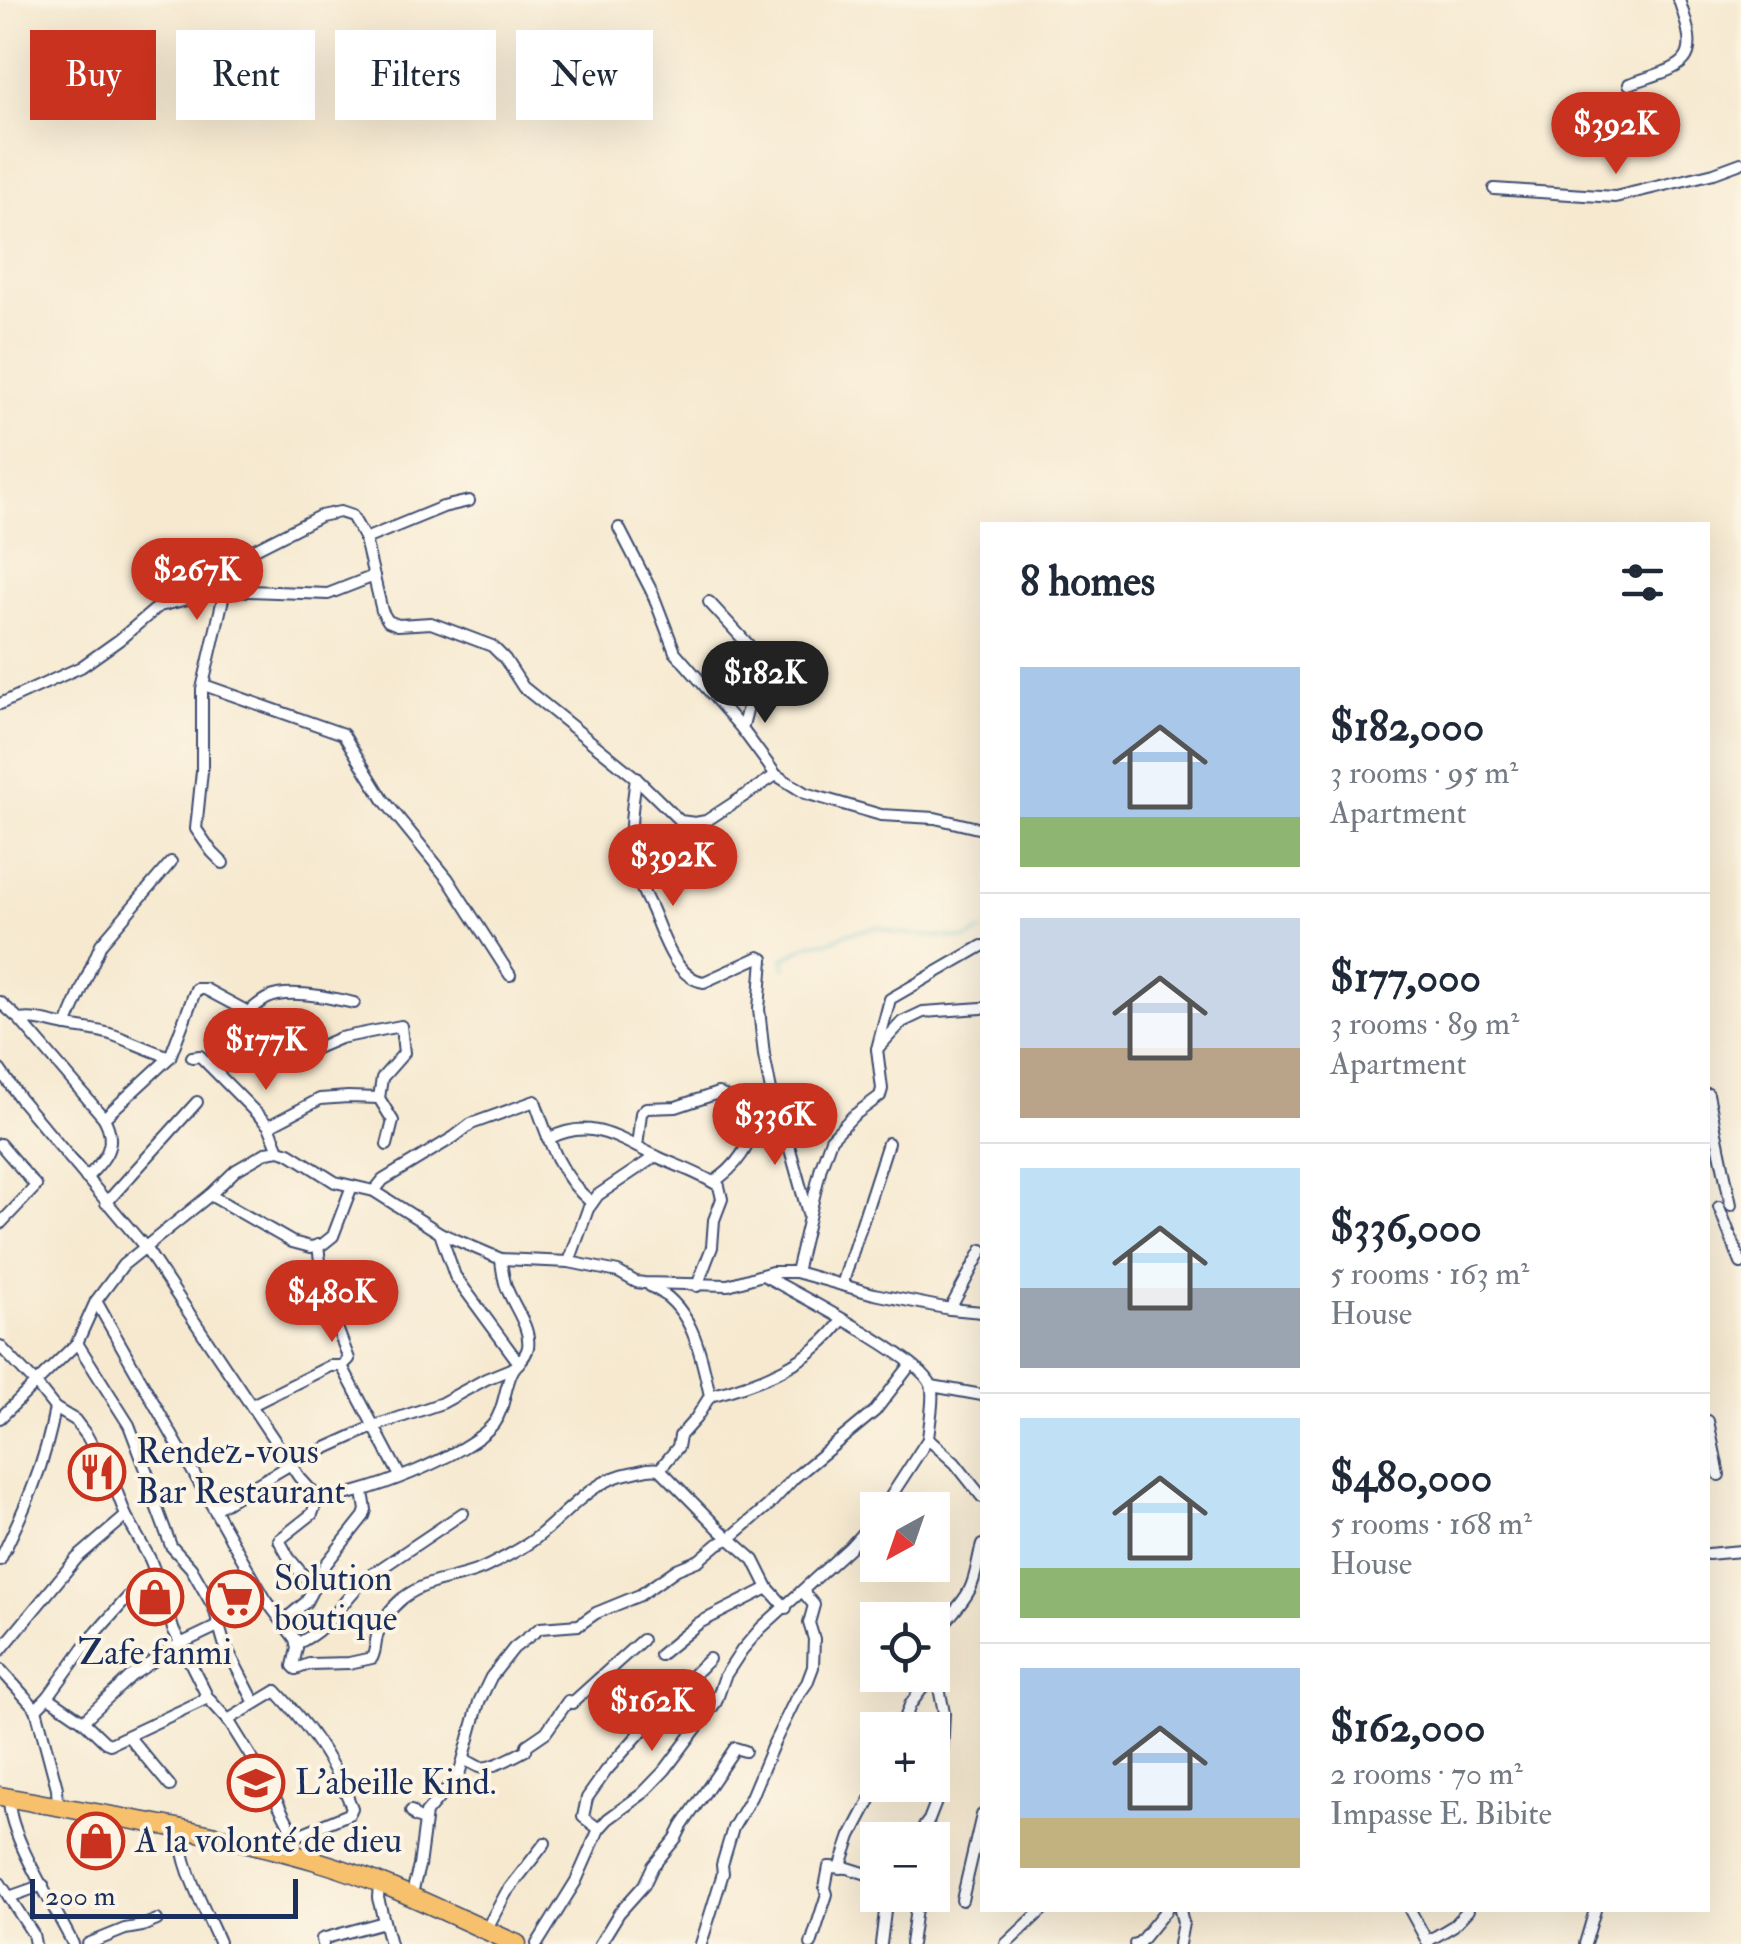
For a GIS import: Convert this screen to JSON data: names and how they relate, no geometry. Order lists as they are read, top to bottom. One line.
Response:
{"places":{"restaurant":["Rendez-vous Bar Restaurant"],"shop":["Zafe fanmi","A la volonté de dieu"],"supermarket":["Solution boutique"],"school or university":["L'abeille Kind."]},"scale_bar":"200 m","north":"bottom left","page":{"chip":["Buy","Rent","Filters","New"],"price":["$392K","$267K","$182K","$392K","$177K","$336K","$480K","$162K"],"heading":"8 homes","list":[{"name":"$182,000","note":"3 rooms · 95 m² · Apartment"},{"name":"$177,000","note":"3 rooms · 89 m² · Apartment"},{"name":"$336,000","note":"5 rooms · 163 m² · House"},{"name":"$480,000","note":"5 rooms · 168 m² · House"},{"name":"$162,000","note":"2 rooms · 70 m² · Impasse E. Bibite"}],"map_buttons":["+","−"],"scale":"200 m"}}
